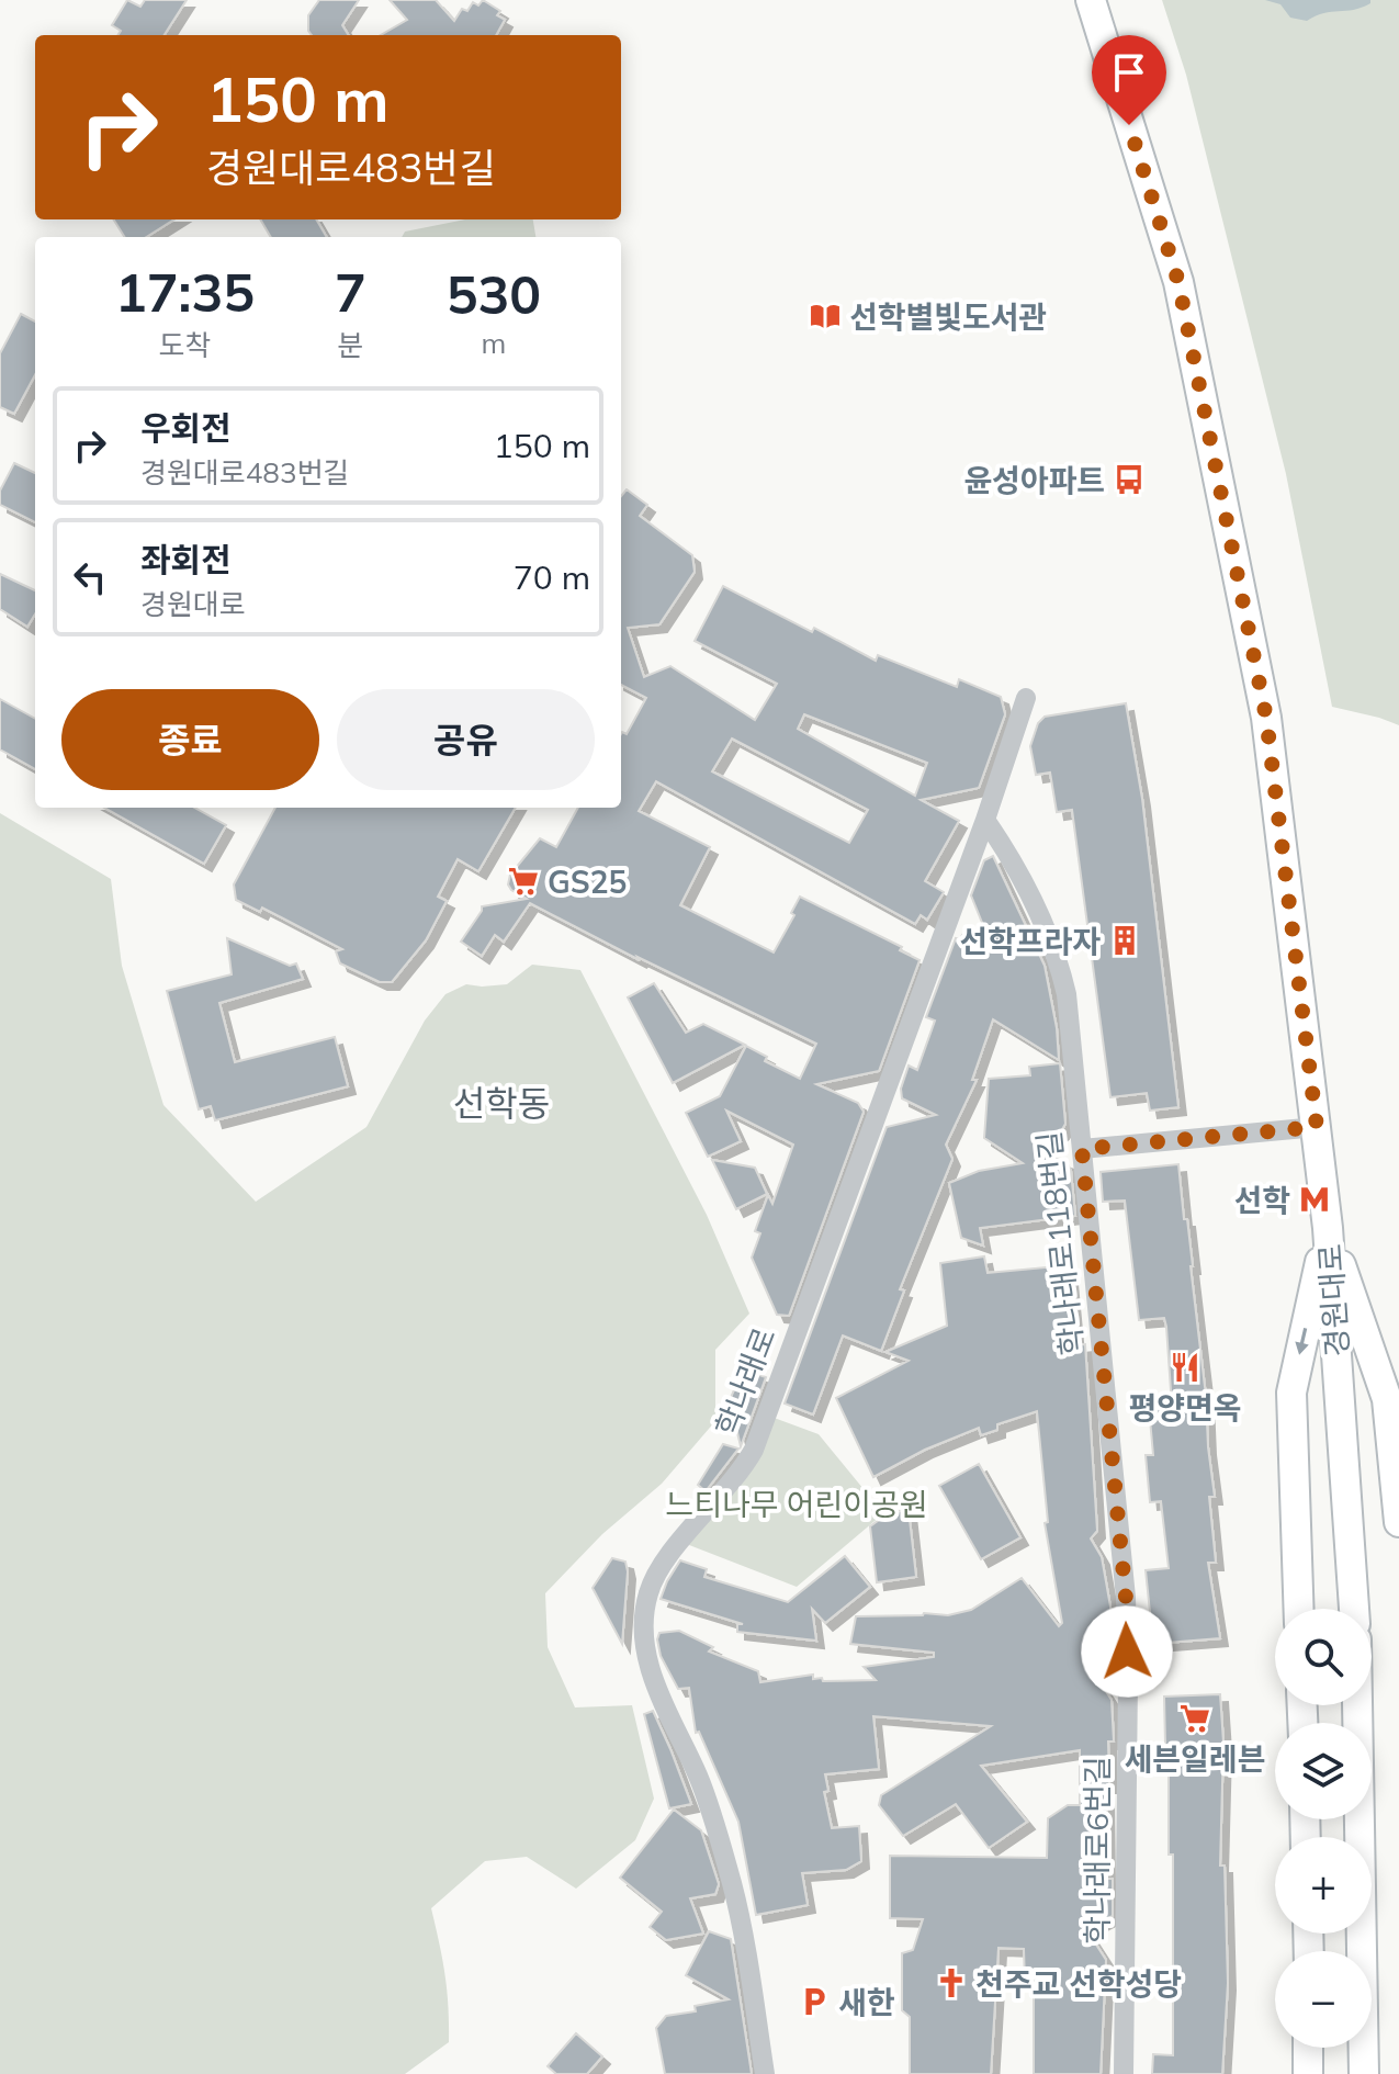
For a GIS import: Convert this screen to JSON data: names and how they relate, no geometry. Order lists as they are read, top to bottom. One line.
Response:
{"streets":{"main road":["경원대로"],"street":["학나래로118번길","학나래로","학나래로6번길"]},"crossings":[["학나래로118번길","학나래로"],["학나래로118번길","학나래로6번길"]],"districts":["선학동"],"parks":["느티나무 어린이공원"],"places":{"library":["선학별빛도서관"],"bus stop":["윤성아파트"],"supermarket":["GS25","세븐일레븐"],"building":["선학프라자"],"metro station":["선학"],"restaurant":["평양면옥"],"church":["천주교 선학성당"],"parking":["새한"]},"page":{"turn":["150 m","경원대로483번길"],"eta":["17:35","도착","7","분","530","m"],"list":[{"name":"우회전","note":"경원대로483번길","value":"150 m"},{"name":"좌회전","note":"경원대로","value":"70 m"}],"buttons":["종료","공유"],"map_buttons":["+","−"]}}
